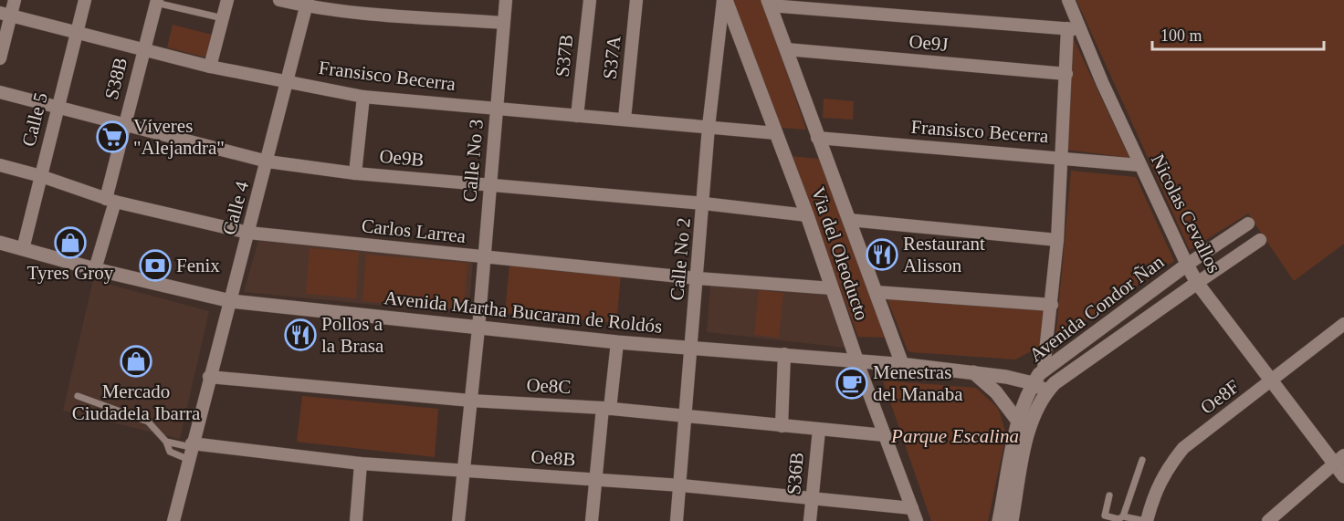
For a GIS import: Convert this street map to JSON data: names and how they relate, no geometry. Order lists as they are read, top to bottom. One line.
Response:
{"streets":{"street":["Oe9J","S37B","S37A","Fransisco Becerra","S38B","Calle 5","Oe9B","Calle No 3","Calle 4","Nicolas Cevallos","Carlos Larrea","Via del Oleoducto","Calle No 2","Avenida Condor Ñan","Avenida Martha Bucaram de Roldós","Oe8C","Oe8F","Oe8B","S36B"]},"crossings":[["Oe9J","Via del Oleoducto"],["S37B","Fransisco Becerra"],["S37A","Fransisco Becerra"],["Fransisco Becerra","S38B"],["Fransisco Becerra","Calle 5"],["Fransisco Becerra","Calle No 3"],["Fransisco Becerra","Calle 4"],["Fransisco Becerra","Nicolas Cevallos"],["Fransisco Becerra","Via del Oleoducto"],["Fransisco Becerra","Calle No 2"],["S38B","Oe9B"],["S38B","Carlos Larrea"],["S38B","Avenida Martha Bucaram de Roldós"],["Calle 5","Oe9B"],["Calle 5","Carlos Larrea"],["Calle 5","Avenida Martha Bucaram de Roldós"],["Oe9B","Calle No 3"],["Oe9B","Calle 4"],["Oe9B","Via del Oleoducto"],["Oe9B","Calle No 2"],["Calle No 3","Carlos Larrea"],["Calle No 3","Avenida Martha Bucaram de Roldós"],["Calle No 3","Oe8C"],["Calle No 3","Oe8B"],["Calle 4","Carlos Larrea"],["Calle 4","Avenida Martha Bucaram de Roldós"],["Calle 4","Oe8C"],["Calle 4","Oe8B"],["Nicolas Cevallos","Avenida Condor Ñan"],["Nicolas Cevallos","Oe8F"],["Carlos Larrea","Via del Oleoducto"],["Carlos Larrea","Calle No 2"],["Via del Oleoducto","Calle No 2"],["Via del Oleoducto","Avenida Martha Bucaram de Roldós"],["Via del Oleoducto","Oe8C"],["Via del Oleoducto","Oe8B"],["Calle No 2","Avenida Martha Bucaram de Roldós"],["Calle No 2","Oe8C"],["Calle No 2","Oe8B"],["Avenida Condor Ñan","Avenida Martha Bucaram de Roldós"],["Avenida Martha Bucaram de Roldós","S36B"],["Oe8C","S36B"],["Oe8B","S36B"]],"parks":["Parque Escalina"],"places":{"supermarket":["Víveres \"Alejandra\""],"shop":["Tyres Groy","Mercado Ciudadela Ibarra"],"restaurant":["Restaurant Alisson","Pollos a la Brasa"],"bank":["Fenix"],"cafe":["Menestras del Manaba"]},"scale_bar":"100 m"}
